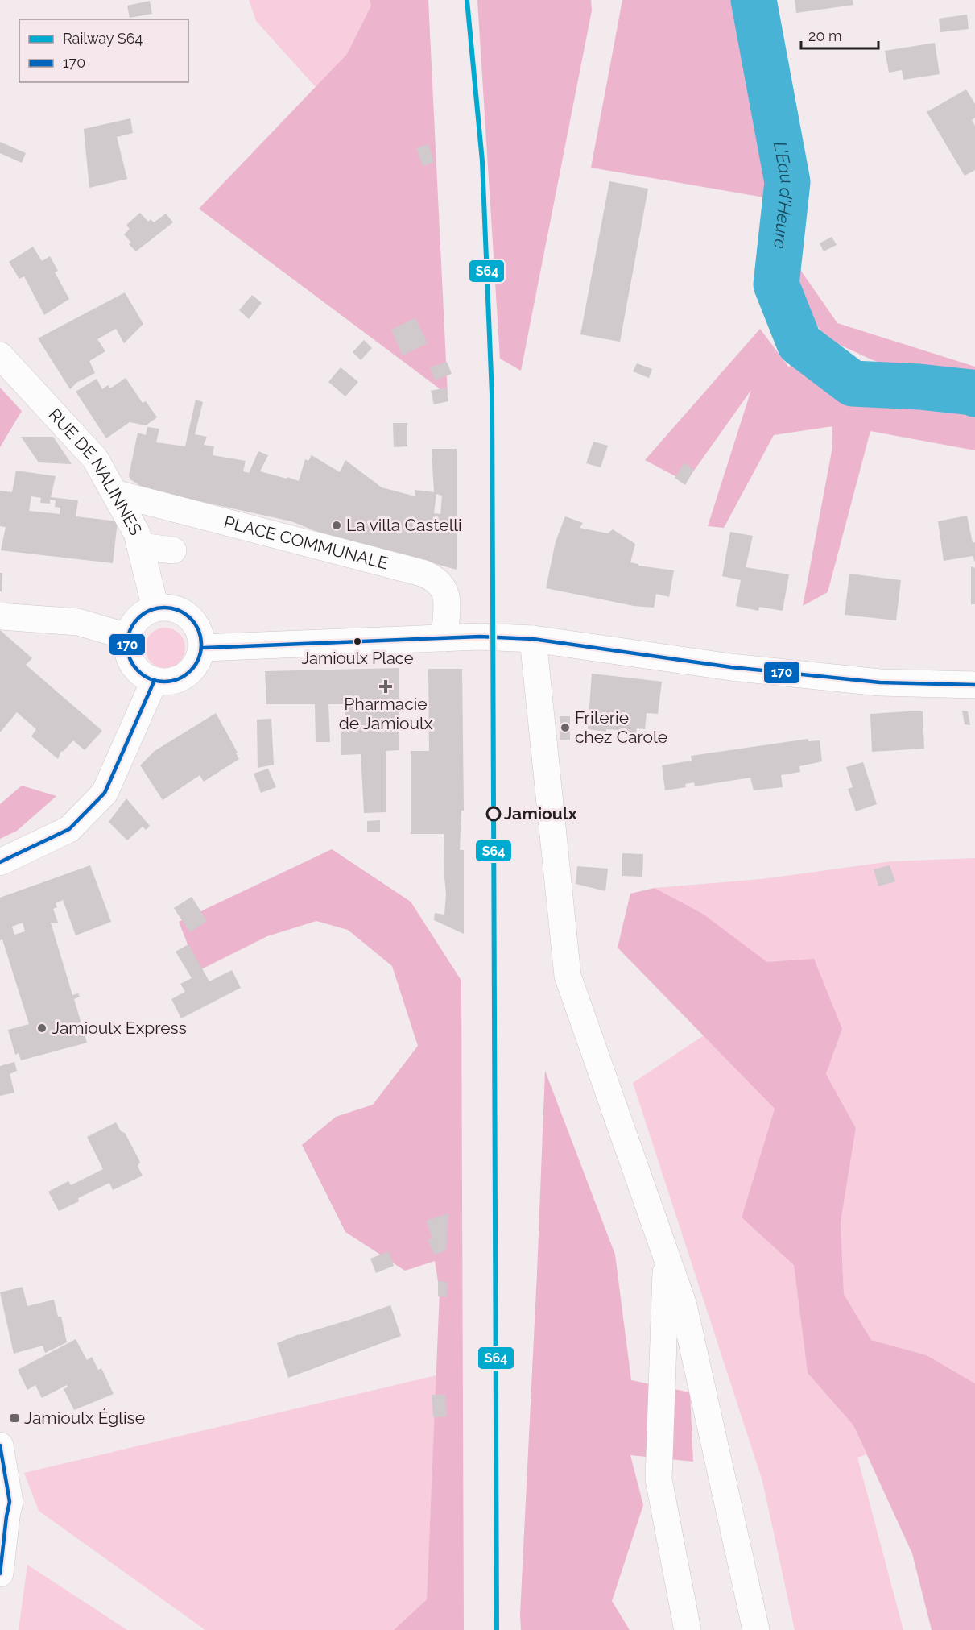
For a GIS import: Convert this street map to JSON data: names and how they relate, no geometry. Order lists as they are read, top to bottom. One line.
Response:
{"streets":{"street":["RUE DE NALINNES","PLACE COMMUNALE"]},"crossings":[["RUE DE NALINNES","PLACE COMMUNALE"]],"water":["L'Eau d'Heure"],"places":{"other":["La villa Castelli","Jamioulx Place","Friterie chez Carole","Jamioulx","Jamioulx Express"],"health":["Pharmacie de Jamioulx"],"transit":["Jamioulx Église"]},"lines":["rail line S64","transit line 170"],"legend":["Railway S64","170"],"scale_bar":"20 m"}
